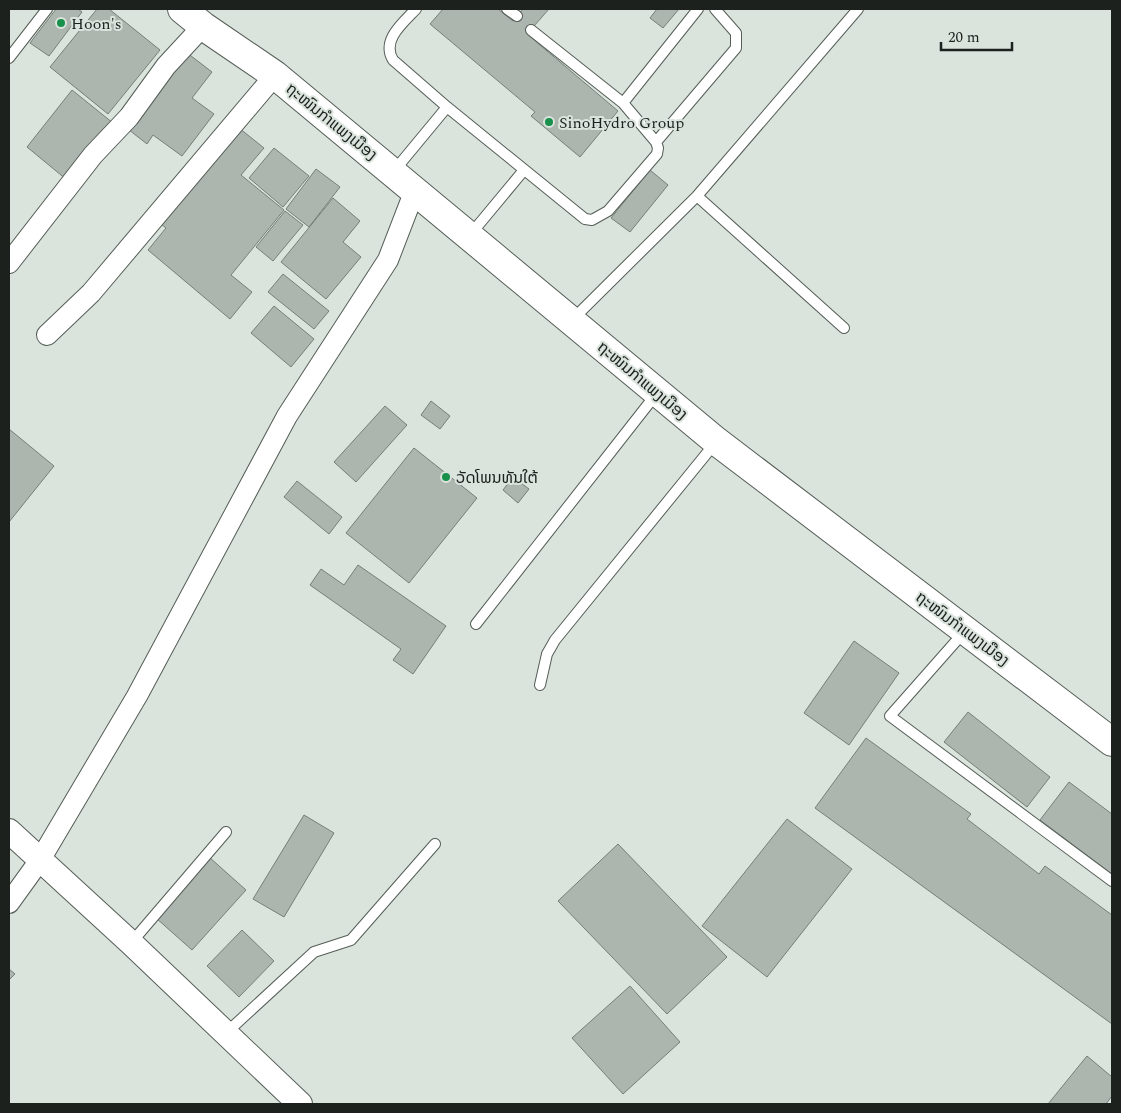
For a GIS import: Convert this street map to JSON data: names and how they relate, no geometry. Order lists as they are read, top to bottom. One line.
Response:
{"streets":{"main road":["ຖະໜົນກຳແພງເມືອງ"]},"places":["Hoon's","SinoHydro Group","ວັດໂພນທັນໃຕ້"],"scale_bar":"20 m"}
